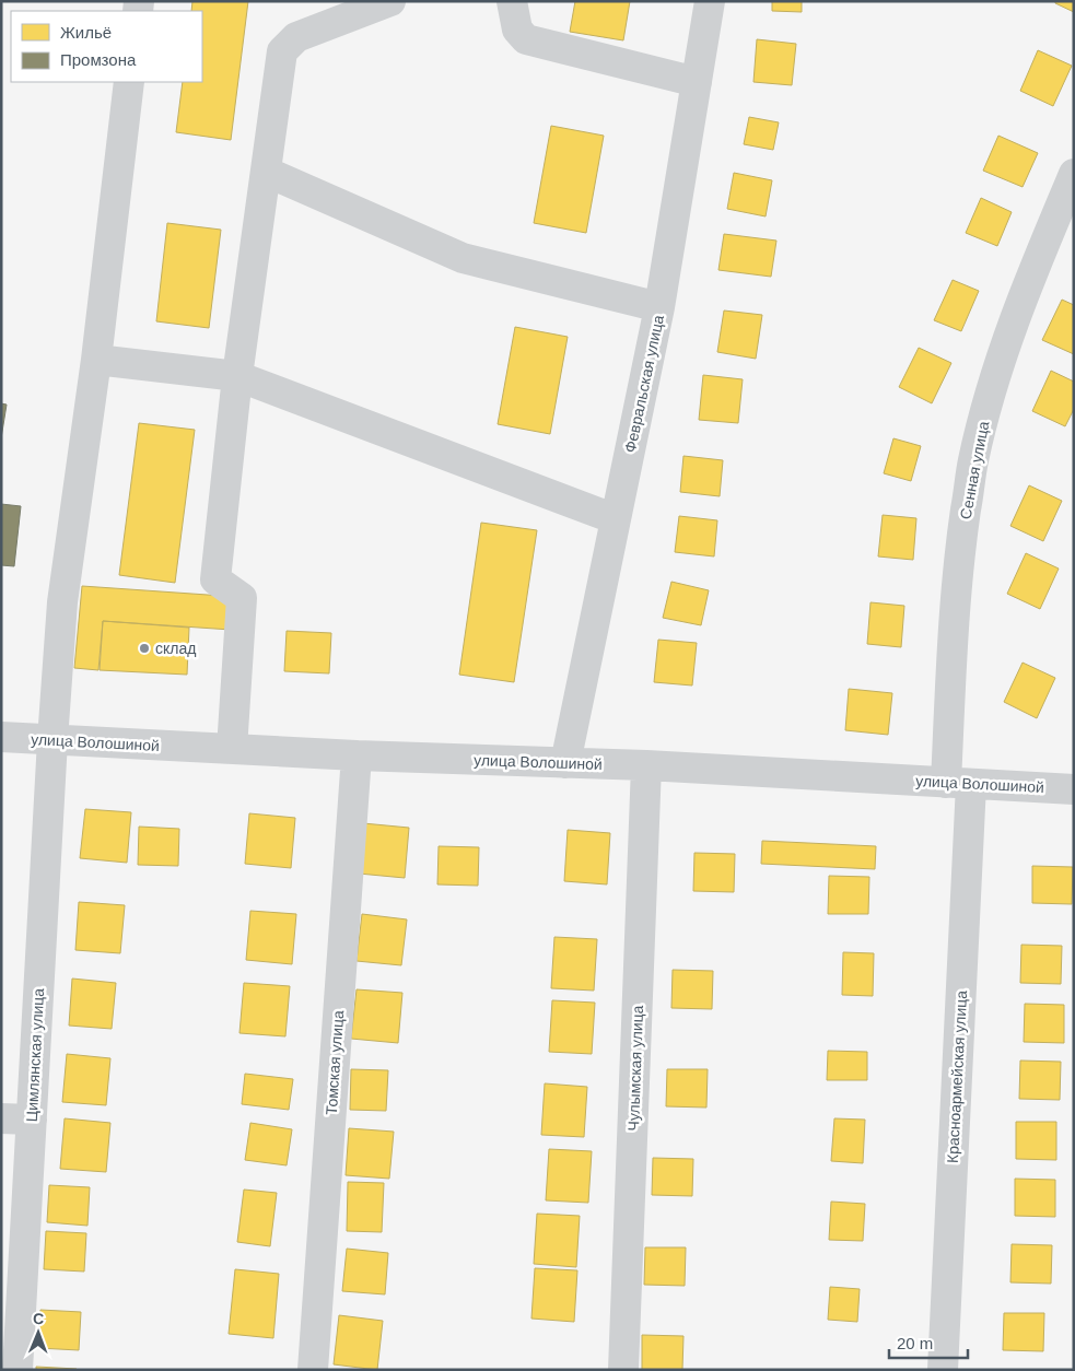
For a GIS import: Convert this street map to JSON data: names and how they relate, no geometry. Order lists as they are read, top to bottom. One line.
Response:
{"streets":{"street":["Февральская улица","Сенная улица","улица Волошиной","Цимлянская улица","Томская улица","Чулымская улица","Красноармейская улица"]},"crossings":[["Февральская улица","улица Волошиной"],["Сенная улица","улица Волошиной"],["Сенная улица","Красноармейская улица"],["улица Волошиной","Цимлянская улица"],["улица Волошиной","Томская улица"],["улица Волошиной","Чулымская улица"],["улица Волошиной","Красноармейская улица"]],"places":["склад"],"legend":["Жильё","Промзона"],"scale_bar":"20 m","north":"top"}
